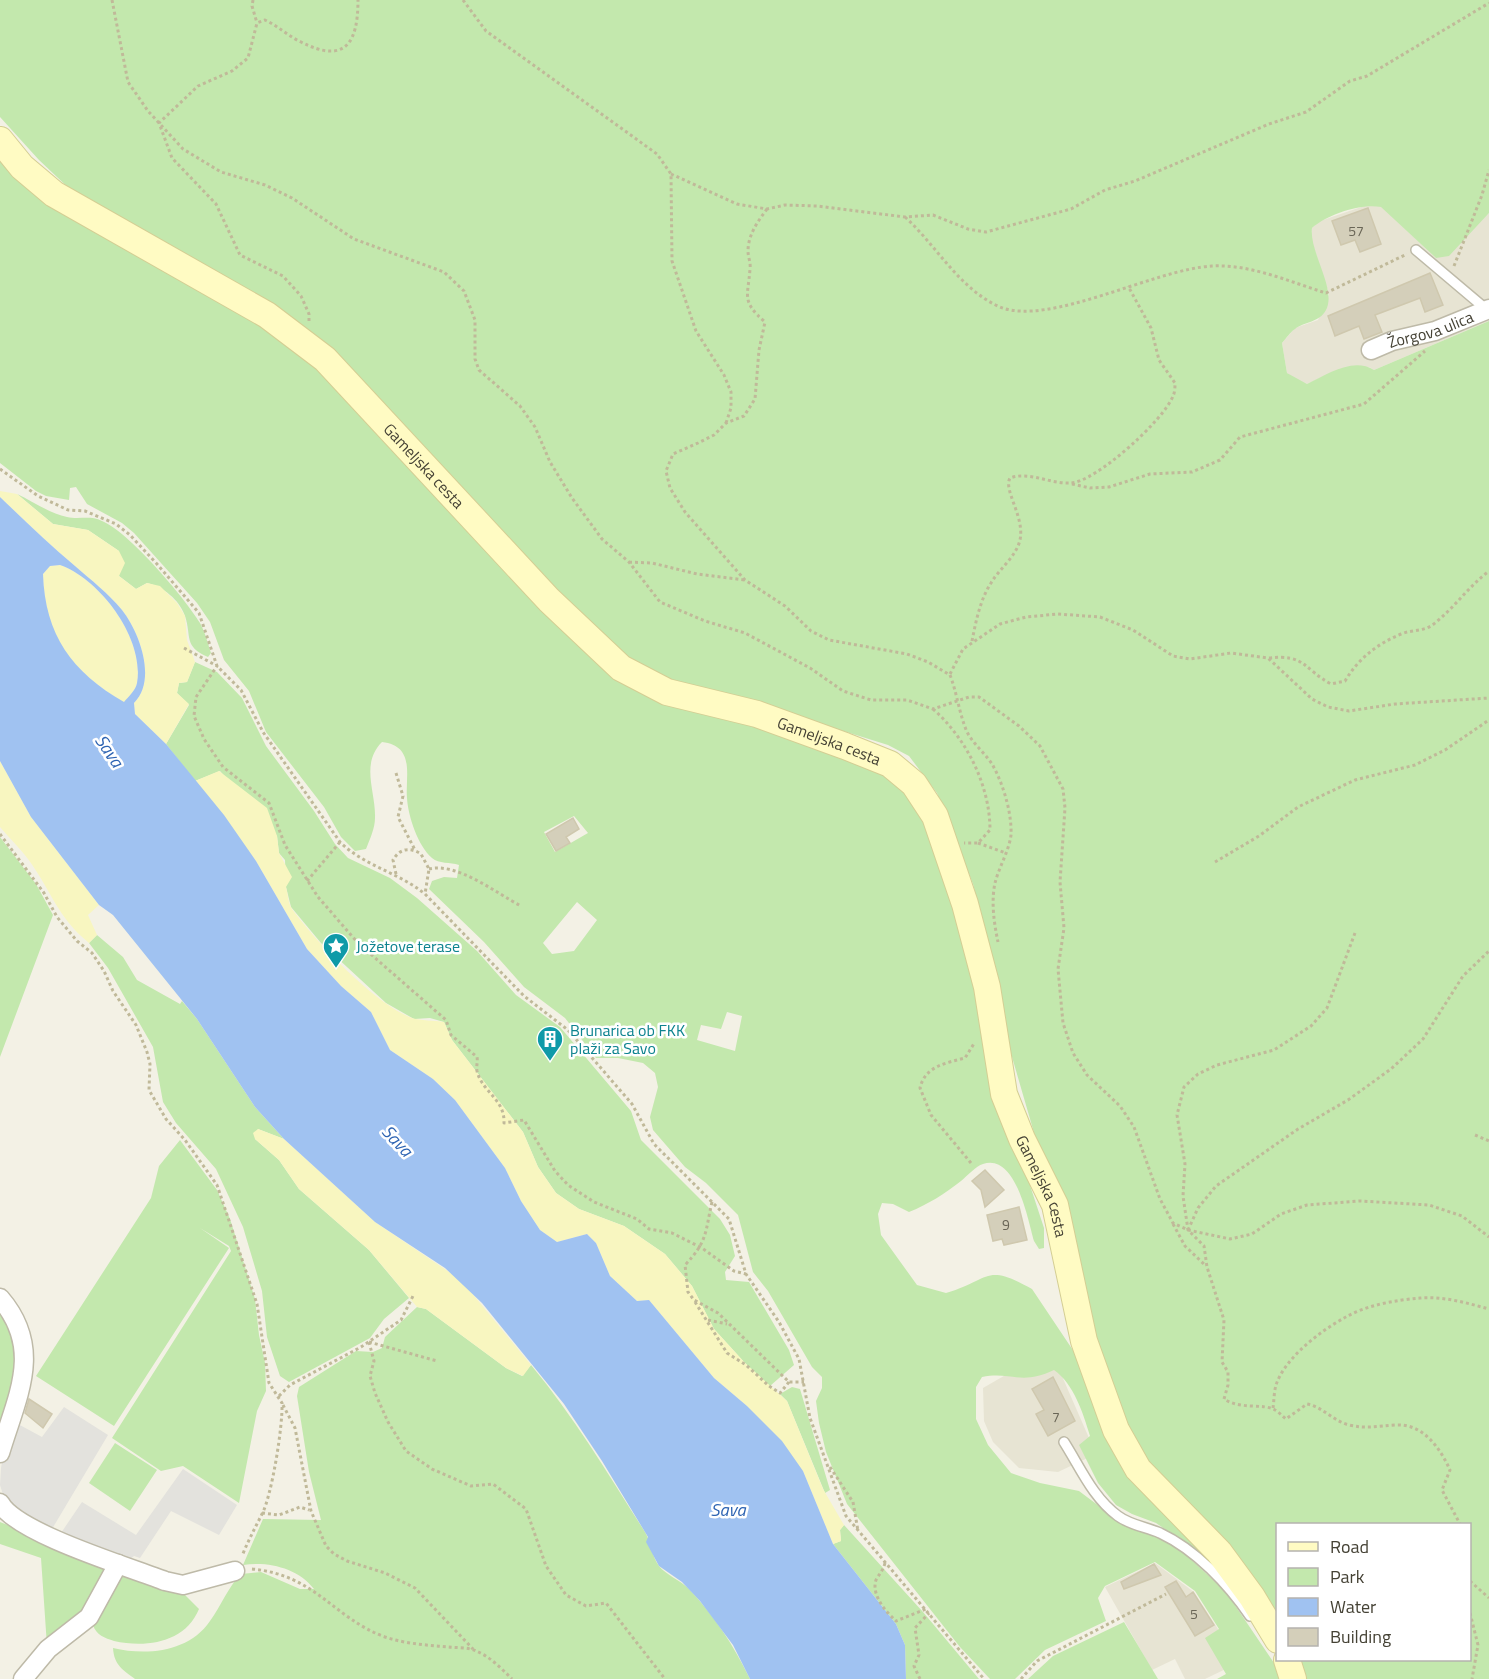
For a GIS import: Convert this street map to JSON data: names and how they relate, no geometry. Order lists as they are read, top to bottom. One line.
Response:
{"streets":{"street":["Žorgova ulica","Gameljska cesta"]},"water":["Sava"],"places":{"place":["Jožetove terase"],"building":["Brunarica ob FKK plaži za Savo"]},"house_numbers":["57","9","7","5"],"legend":["Road","Park","Water","Building"]}
